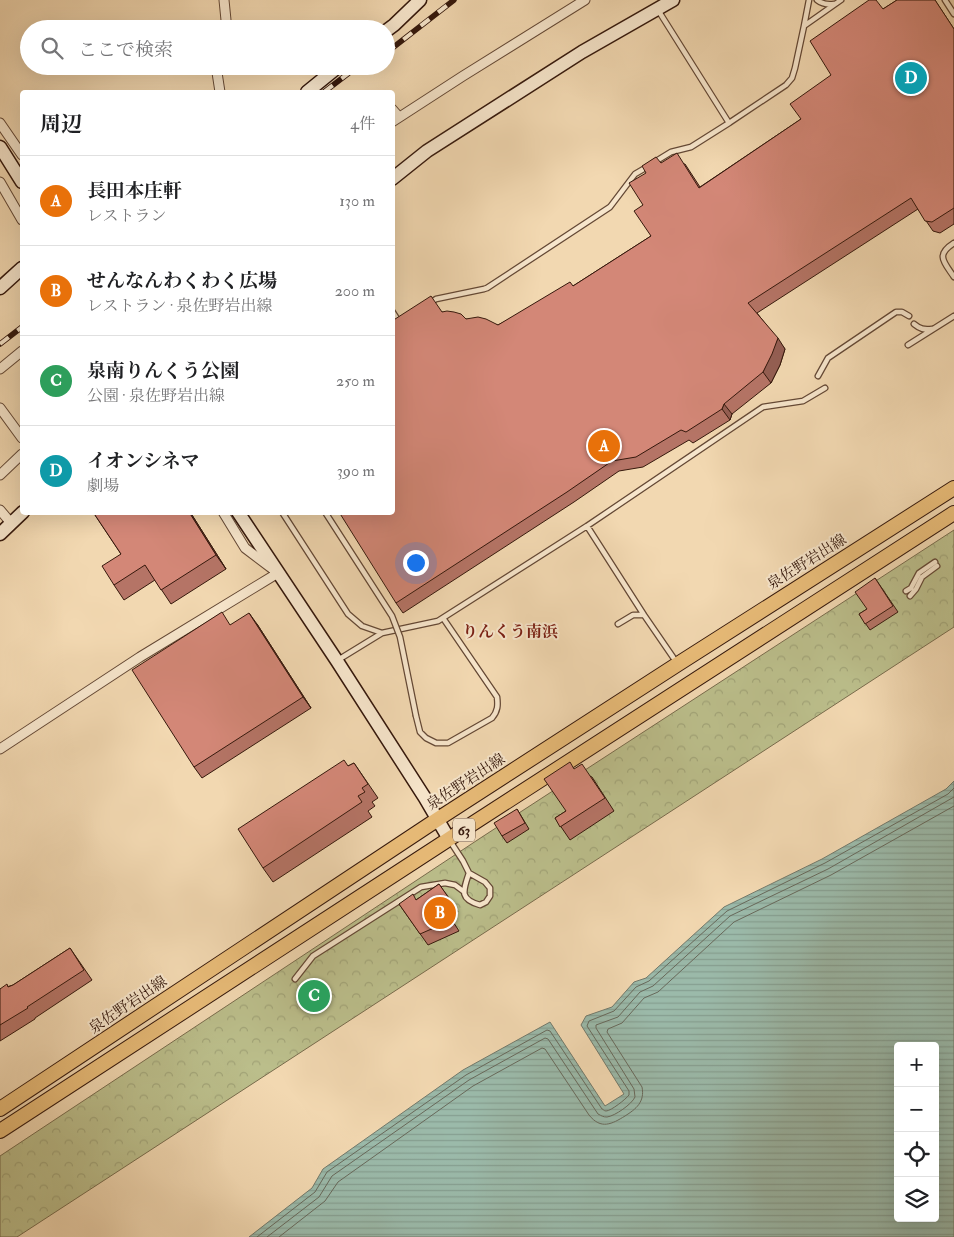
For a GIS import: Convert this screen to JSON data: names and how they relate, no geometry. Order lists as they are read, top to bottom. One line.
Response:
{"streets":{"main road":["泉佐野岩出線","63"]},"districts":["りんくう南浜"],"page":{"search":"ここで検索","pins":["D","A","B","C"],"heading":["周辺","4件"],"list":[{"mark":"A","name":"長田本庄軒","note":"レストラン","value":"130 m"},{"mark":"B","name":"せんなんわくわく広場","note":"レストラン · 泉佐野岩出線","value":"200 m"},{"mark":"C","name":"泉南りんくう公園","note":"公園 · 泉佐野岩出線","value":"250 m"},{"mark":"D","name":"イオンシネマ","note":"劇場","value":"390 m"}],"map_buttons":["+","−"]}}
